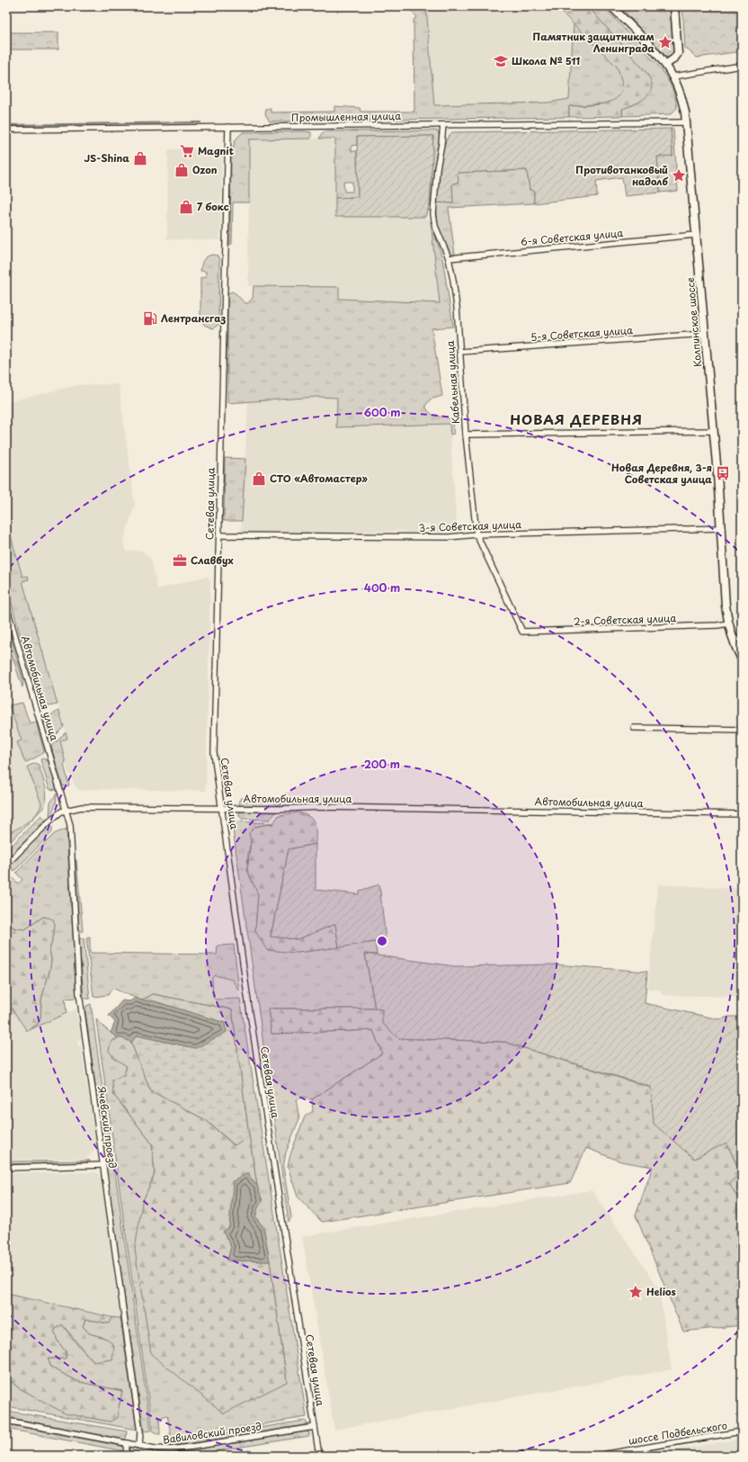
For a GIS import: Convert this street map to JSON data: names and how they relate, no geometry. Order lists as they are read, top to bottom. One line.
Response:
{"streets":{"main road":["Колпинское шоссе"],"street":["Промышленная улица","6-я Советская улица","5-я Советская улица","Кабельная улица","Сетевая улица","3-я Советская улица","2-я Советская улица","Автомобильная улица","Ячевский проезд","Вавиловский проезд","шоссе Подбельского"]},"crossings":[["Промышленная улица","Колпинское шоссе"],["Промышленная улица","Кабельная улица"],["Промышленная улица","Сетевая улица"],["6-я Советская улица","Колпинское шоссе"],["6-я Советская улица","Кабельная улица"],["Колпинское шоссе","5-я Советская улица"],["Колпинское шоссе","3-я Советская улица"],["Колпинское шоссе","2-я Советская улица"],["5-я Советская улица","Кабельная улица"],["Кабельная улица","3-я Советская улица"],["Кабельная улица","2-я Советская улица"],["Сетевая улица","3-я Советская улица"],["Сетевая улица","Автомобильная улица"],["Сетевая улица","Вавиловский проезд"],["Автомобильная улица","Ячевский проезд"],["Ячевский проезд","Вавиловский проезд"]],"districts":["НОВАЯ ДЕРЕВНЯ"],"places":{"place":["Памятник защитникам Ленинграда","Противотанковый надолб","Helios"],"school or university":["Школа № 511"],"supermarket":["Magnit"],"shop":["JS-Shina","Ozon","7 бокс","СТО «Автомастер»"],"fuel station":["Лентрансгаз"],"bus stop":["Новая Деревня, 3-я Советская улица"],"office":["Славбух"]},"rings":["600 m","400 m","200 m"]}
